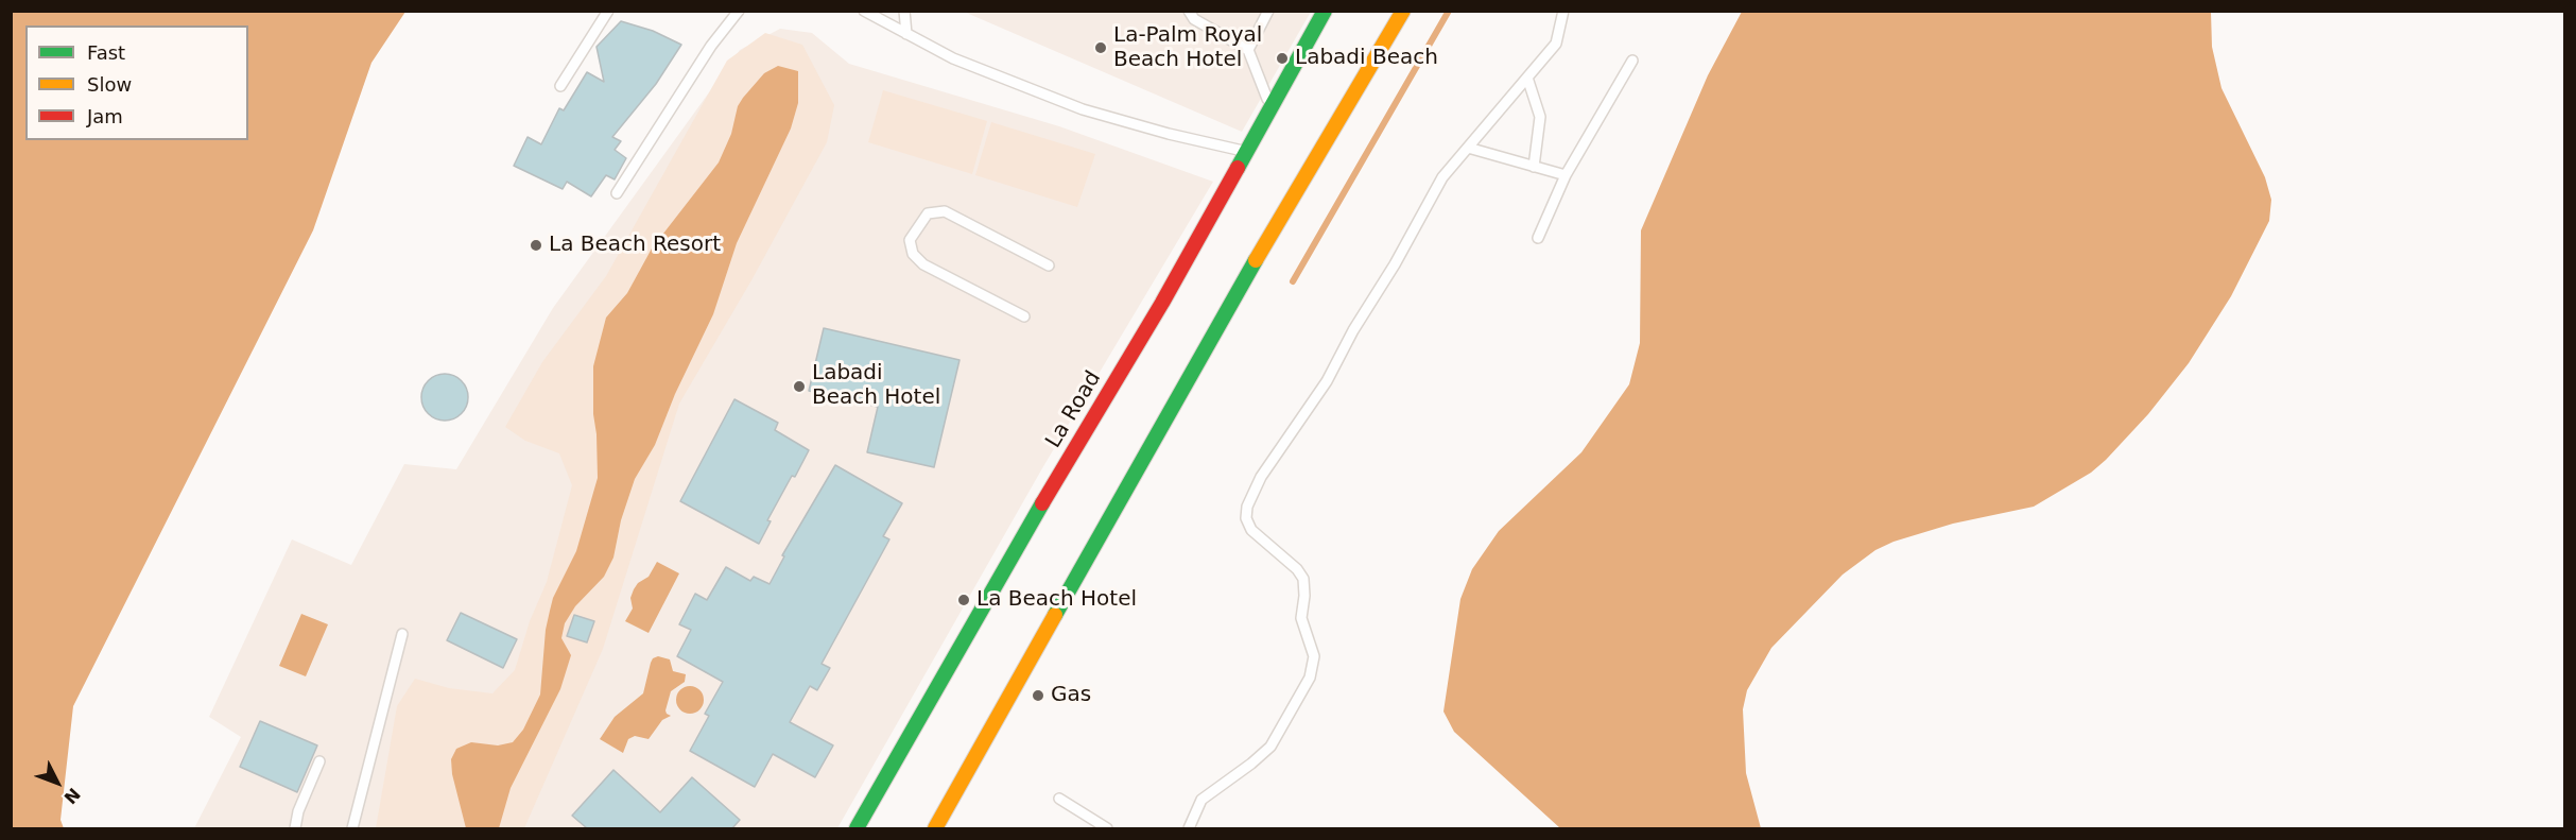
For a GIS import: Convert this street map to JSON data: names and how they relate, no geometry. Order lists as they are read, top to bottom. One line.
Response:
{"streets":{"main road":["La Road"]},"places":["La-Palm Royal Beach Hotel","Labadi Beach","La Beach Resort","Labadi Beach Hotel","La Beach Hotel","Gas"],"legend":["Fast","Slow","Jam"],"north":"bottom right"}
